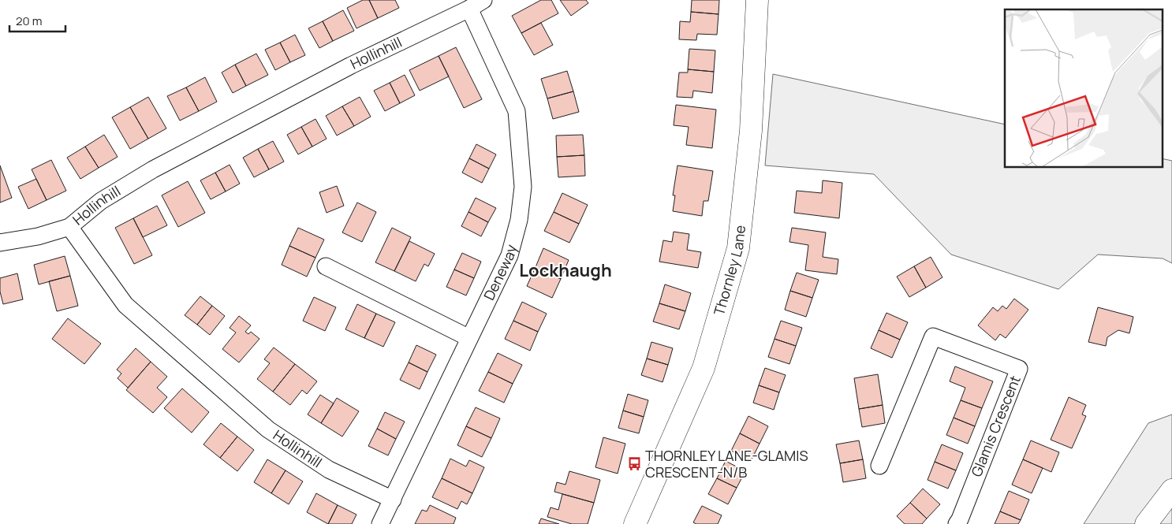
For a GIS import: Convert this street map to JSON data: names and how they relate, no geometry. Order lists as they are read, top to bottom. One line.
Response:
{"streets":{"street":["Hollinhill","Thornley Lane","Deneway","Glamis Crescent"]},"crossings":[["Hollinhill","Deneway"]],"districts":["Lockhaugh"],"places":{"bus stop":["THORNLEY LANE-GLAMIS CRESCENT-N/B"]},"scale_bar":"20 m"}
